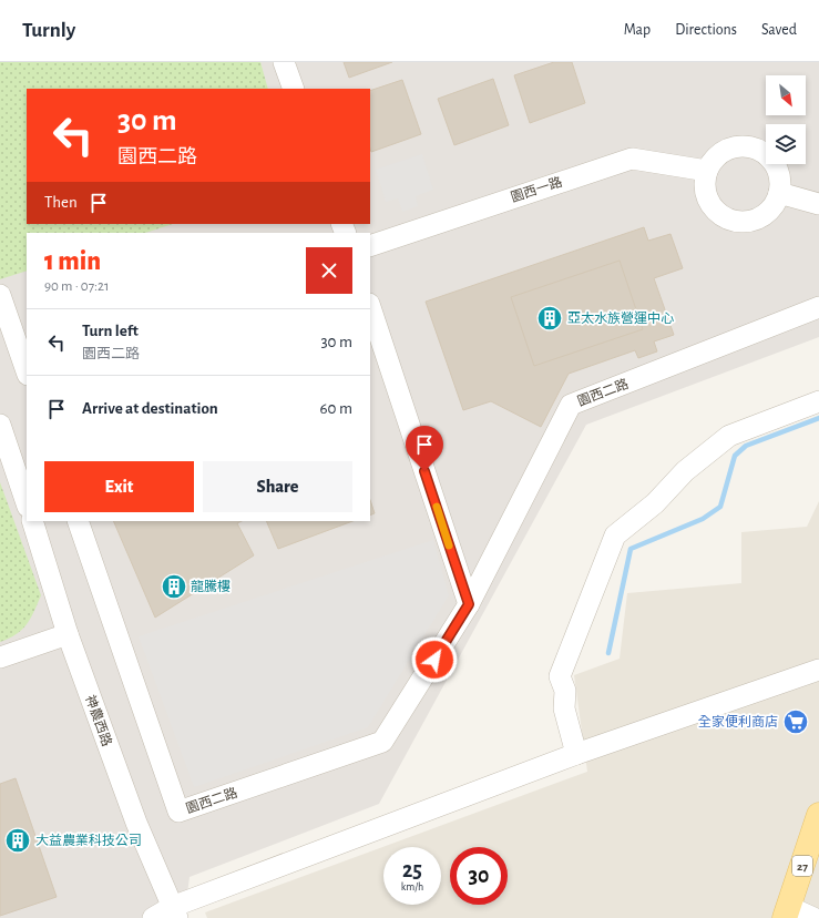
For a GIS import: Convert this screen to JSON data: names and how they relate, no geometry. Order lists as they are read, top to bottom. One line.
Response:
{"streets":{"main road":["27"],"street":["園西一路","園西二路","神農西路"]},"places":{"building":["亞太水族營運中心","龍騰樓","大益農業科技公司"],"supermarket":["全家便利商店"]},"north":"bottom right","page":{"header":"Turnly","nav":["Map","Directions","Saved"],"turn":["30 m","園西二路"],"then":"Then","heading":["1 min","90 m · 07:21"],"list":[{"name":"Turn left","note":"園西二路","value":"30 m"},{"name":"Arrive at destination","value":"60 m"}],"buttons":["Exit","Share"],"speed":"25 km/h","limit":"30"}}
